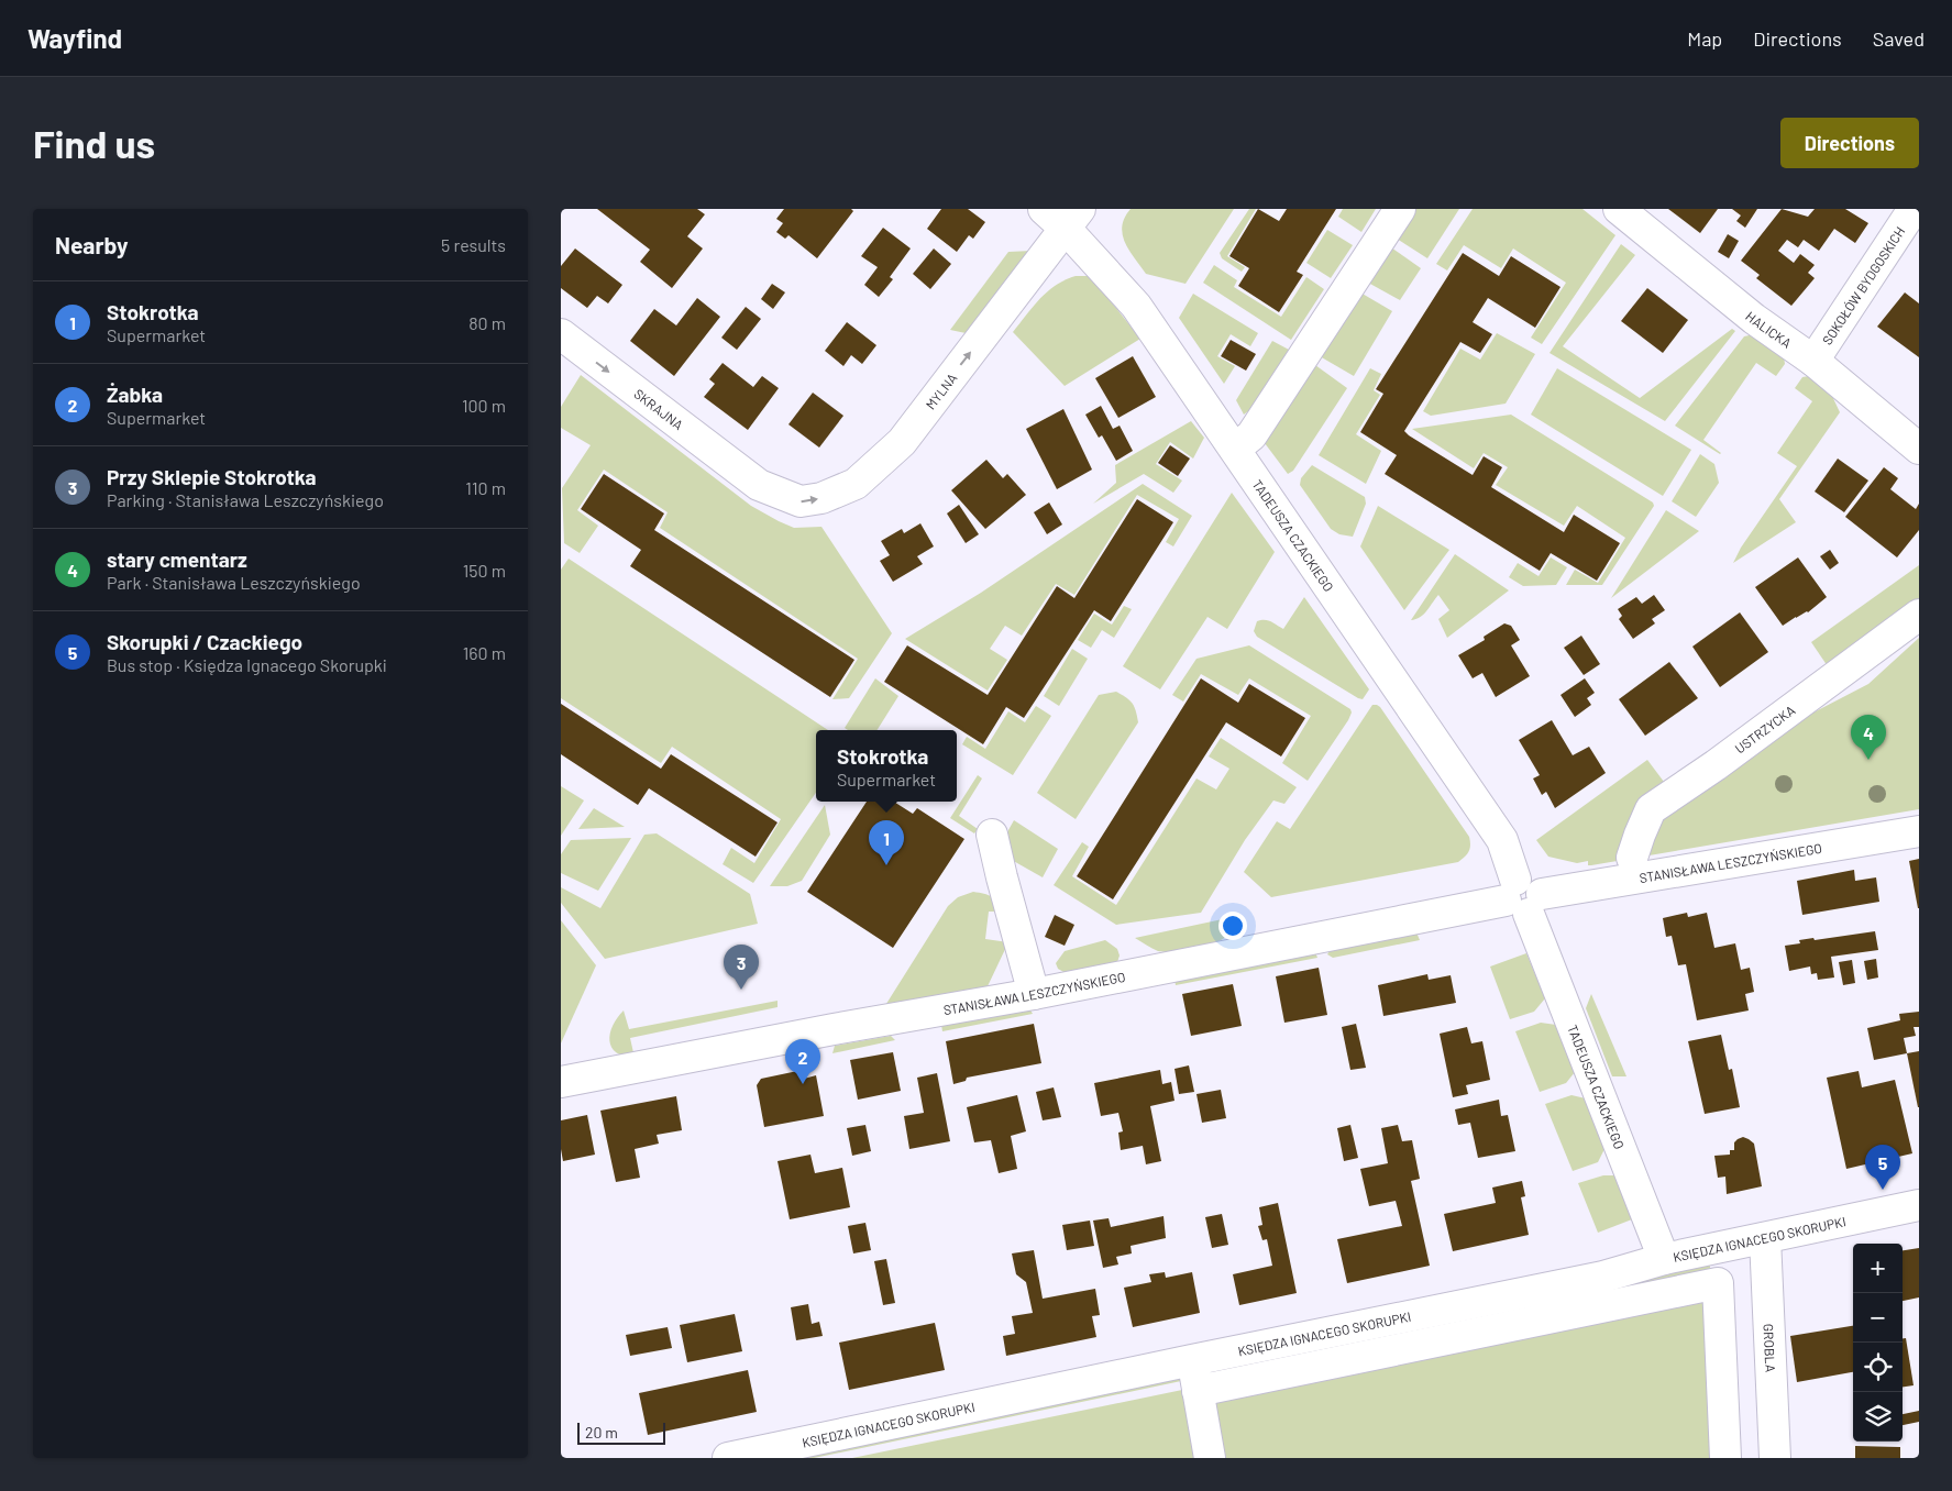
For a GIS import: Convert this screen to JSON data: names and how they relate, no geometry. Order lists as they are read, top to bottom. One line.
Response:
{"streets":{"street":["SOKOŁÓW BYDGOSKICH","HALICKA","MYLNA","SKRAJNA","TADEUSZA CZACKIEGO","USTRZYCKA","STANISŁAWA LESZCZYŃSKIEGO","KSIĘDZA IGNACEGO SKORUPKI","GROBLA"]},"crossings":[["SOKOŁÓW BYDGOSKICH","HALICKA"],["MYLNA","SKRAJNA"],["MYLNA","TADEUSZA CZACKIEGO"],["TADEUSZA CZACKIEGO","STANISŁAWA LESZCZYŃSKIEGO"],["TADEUSZA CZACKIEGO","KSIĘDZA IGNACEGO SKORUPKI"],["KSIĘDZA IGNACEGO SKORUPKI","GROBLA"]],"one_way":["MYLNA","SKRAJNA"],"scale_bar":"20 m","page":{"header":"Wayfind","nav":["Map","Directions","Saved"],"buttons":"Directions","title":"Find us","heading":["Nearby","5 results"],"list":[{"mark":"1","name":"Stokrotka","note":"Supermarket","value":"80 m"},{"mark":"2","name":"Żabka","note":"Supermarket","value":"100 m"},{"mark":"3","name":"Przy Sklepie Stokrotka","note":"Parking · Stanisława Leszczyńskiego","value":"110 m"},{"mark":"4","name":"stary cmentarz","note":"Park · Stanisława Leszczyńskiego","value":"150 m"},{"mark":"5","name":"Skorupki / Czackiego","note":"Bus stop · Księdza Ignacego Skorupki","value":"160 m"}],"pins":["4","1","3","2","5"],"popup":["Stokrotka","Supermarket"],"map_buttons":["+","−"],"scale":"20 m"}}
